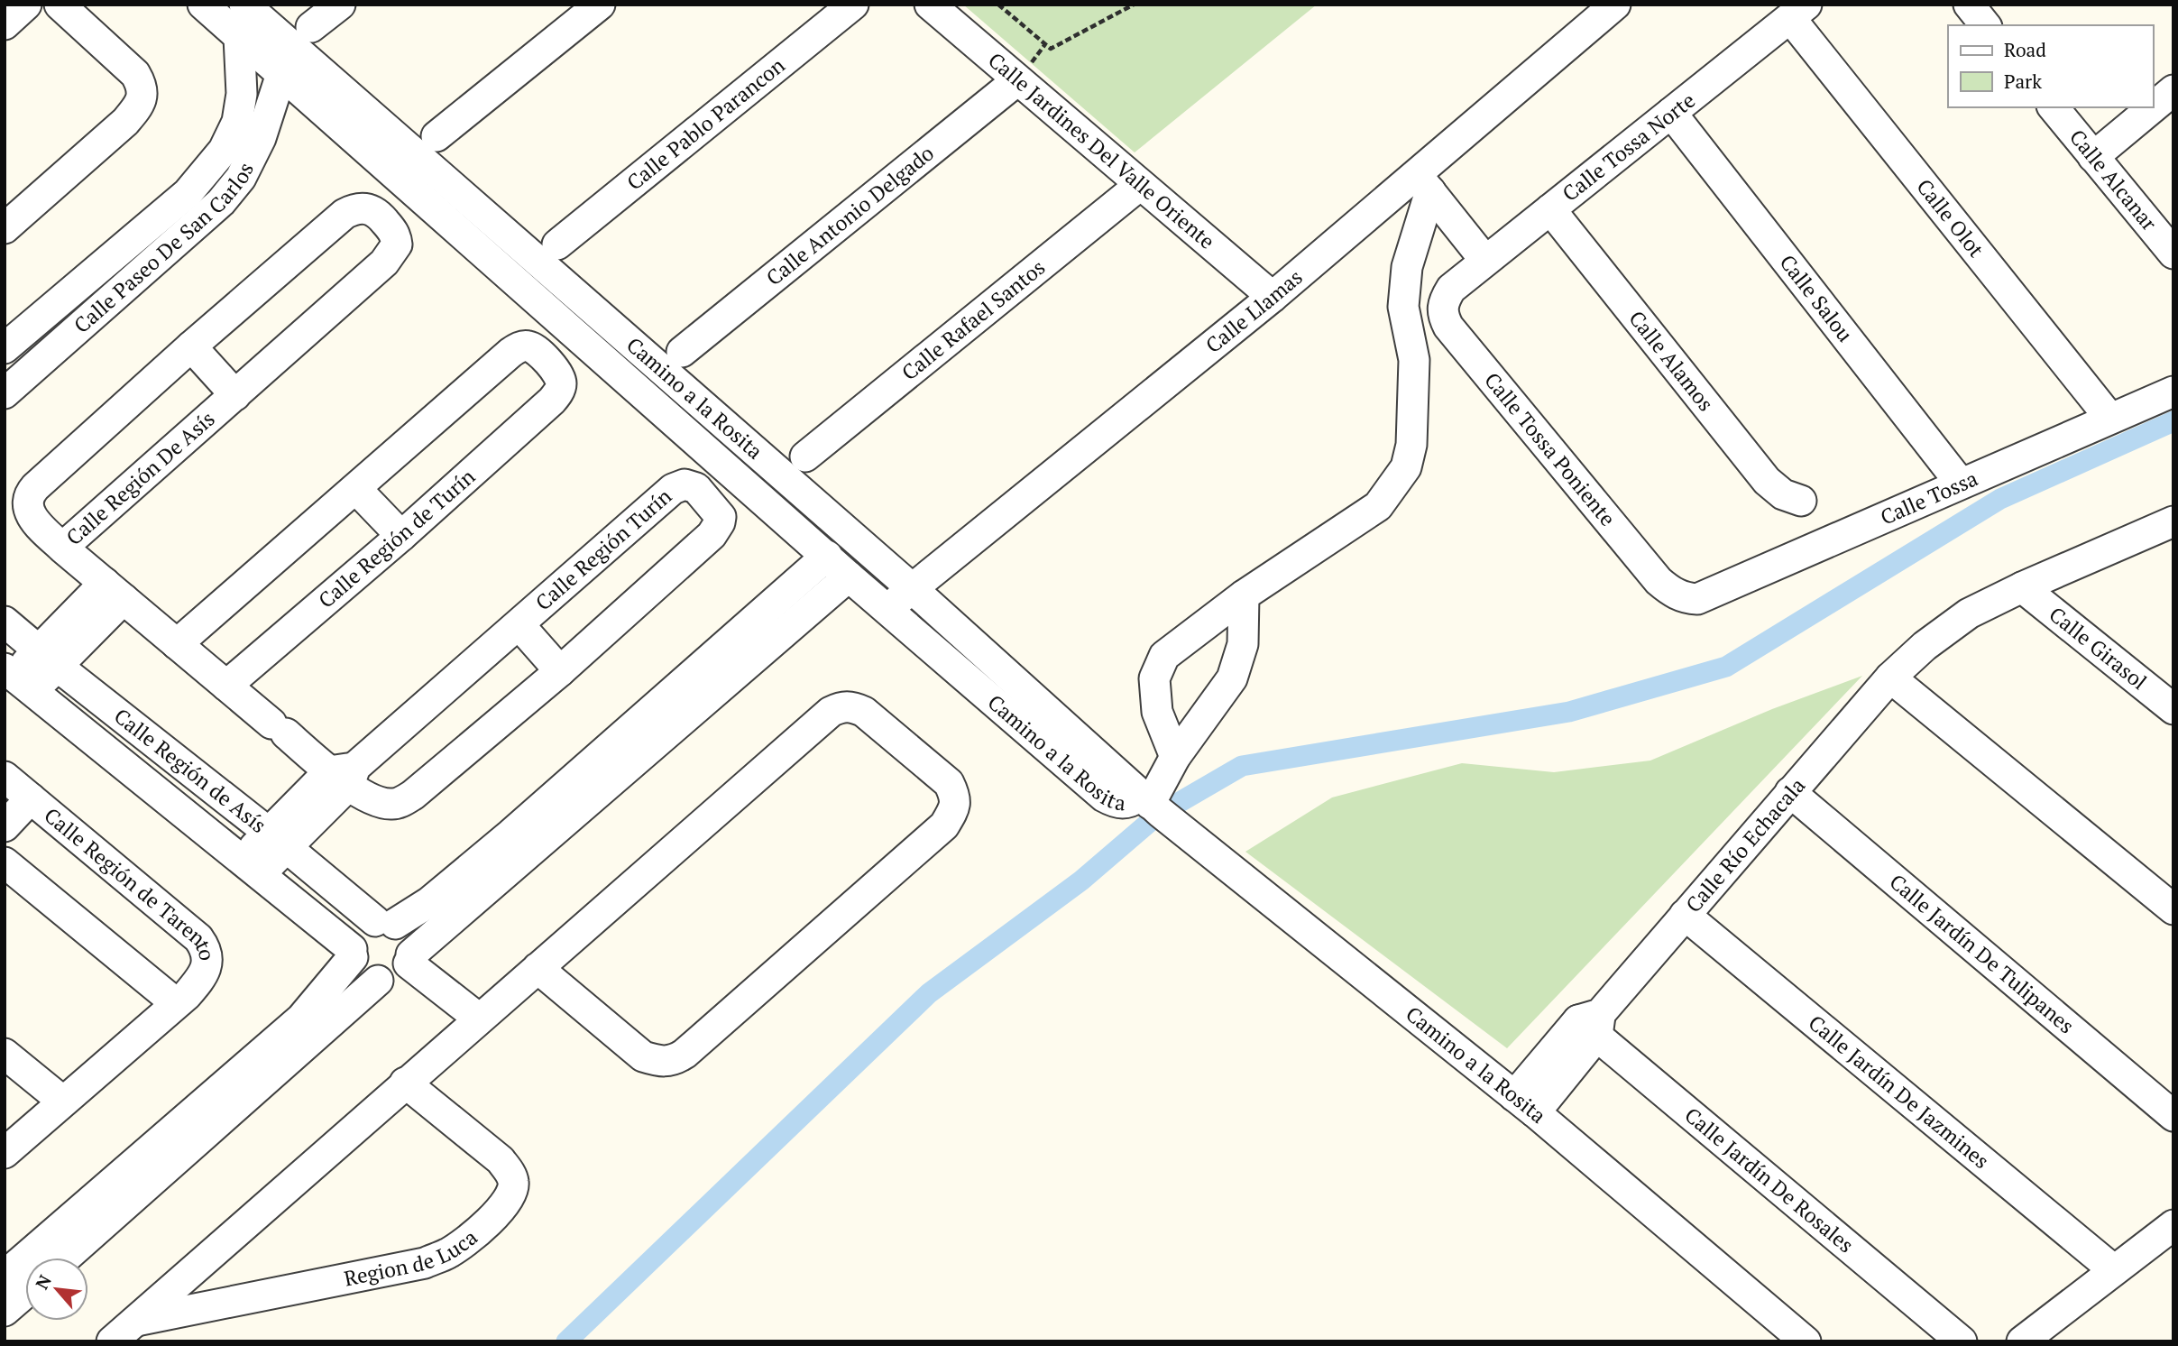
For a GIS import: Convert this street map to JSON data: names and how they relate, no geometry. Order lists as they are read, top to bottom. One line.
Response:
{"streets":{"street":["Calle Pablo Parancon","Calle Tossa Norte","Calle Jardines Del Valle Oriente","Calle Alcanar","Calle Antonio Delgado","Calle Olot","Calle Paseo De San Carlos","Calle Salou","Calle Llamas","Calle Rafael Santos","Calle Alamos","Camino a la Rosita","Calle Tossa Poniente","Calle Región De Asís","Calle Tossa","Calle Región de Turín","Calle Región Turín","Calle Girasol","Calle Región de Asís","Calle Río Echacala","Calle Región de Tarento","Calle Jardín De Tulipanes","Calle Jardín De Jazmines","Calle Jardín De Rosales","Region de Luca"]},"crossings":[["Calle Tossa Norte","Calle Olot"],["Calle Tossa Norte","Calle Salou"],["Calle Tossa Norte","Calle Alamos"],["Calle Tossa Norte","Calle Tossa Poniente"],["Calle Jardines Del Valle Oriente","Calle Antonio Delgado"],["Calle Jardines Del Valle Oriente","Calle Llamas"],["Calle Jardines Del Valle Oriente","Calle Rafael Santos"],["Calle Olot","Calle Tossa"],["Calle Paseo De San Carlos","Camino a la Rosita"],["Calle Salou","Calle Tossa"],["Calle Llamas","Camino a la Rosita"],["Camino a la Rosita","Calle Río Echacala"],["Calle Tossa Poniente","Calle Tossa"],["Calle Región De Asís","Calle Región de Asís"],["Calle Región de Turín","Calle Región de Asís"],["Calle Región Turín","Calle Región de Asís"],["Calle Girasol","Calle Río Echacala"],["Calle Río Echacala","Calle Jardín De Tulipanes"],["Calle Río Echacala","Calle Jardín De Jazmines"],["Calle Río Echacala","Calle Jardín De Rosales"]],"legend":["Road","Park"],"north":"top left"}
